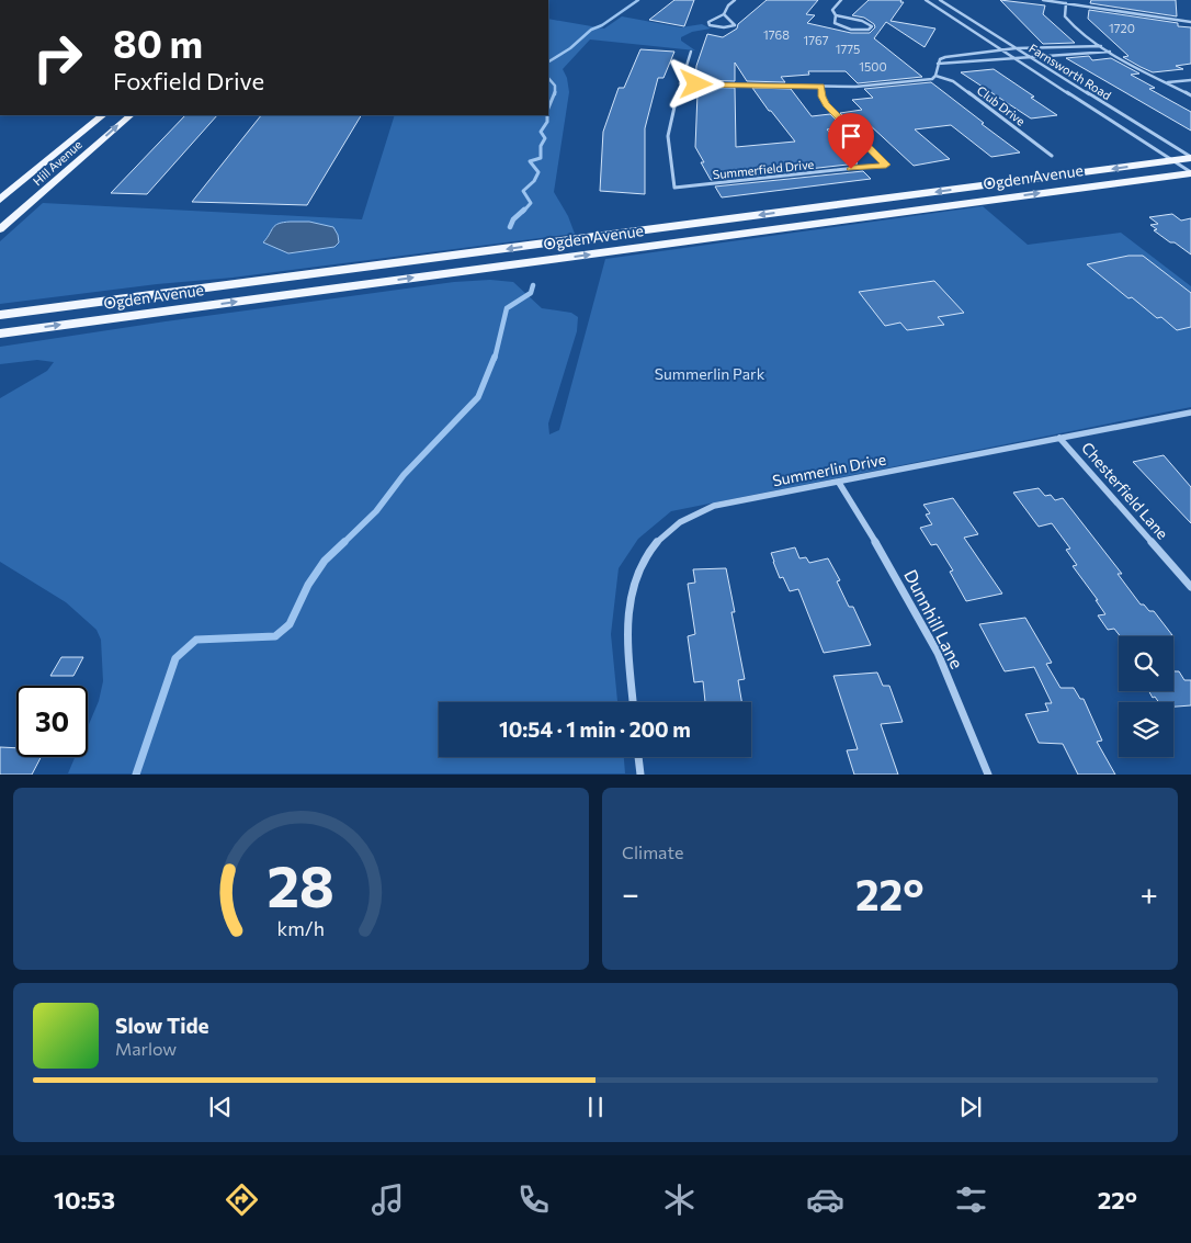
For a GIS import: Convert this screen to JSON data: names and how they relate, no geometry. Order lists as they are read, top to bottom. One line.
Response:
{"streets":{"main road":["Hill Avenue","Ogden Avenue"],"street":["Farnsworth Road","Club Drive","Summerfield Drive","Summerlin Drive","Chesterfield Lane","Dunnhill Lane"]},"crossings":[["Farnsworth Road","Ogden Avenue"],["Summerlin Drive","Chesterfield Lane"],["Summerlin Drive","Dunnhill Lane"]],"parks":["Summerlin Park"],"house_numbers":["1720","1768","1767","1775","1500"],"page":{"turn":["80 m","Foxfield Drive"],"limit":"30","trip":"10:54 · 1 min · 200 m","tile":"Climate","heat":["−","22°","+"],"song":["Slow Tide","Marlow"],"tabs":["10:53","22°"],"gauge":["28","km/h"]}}
